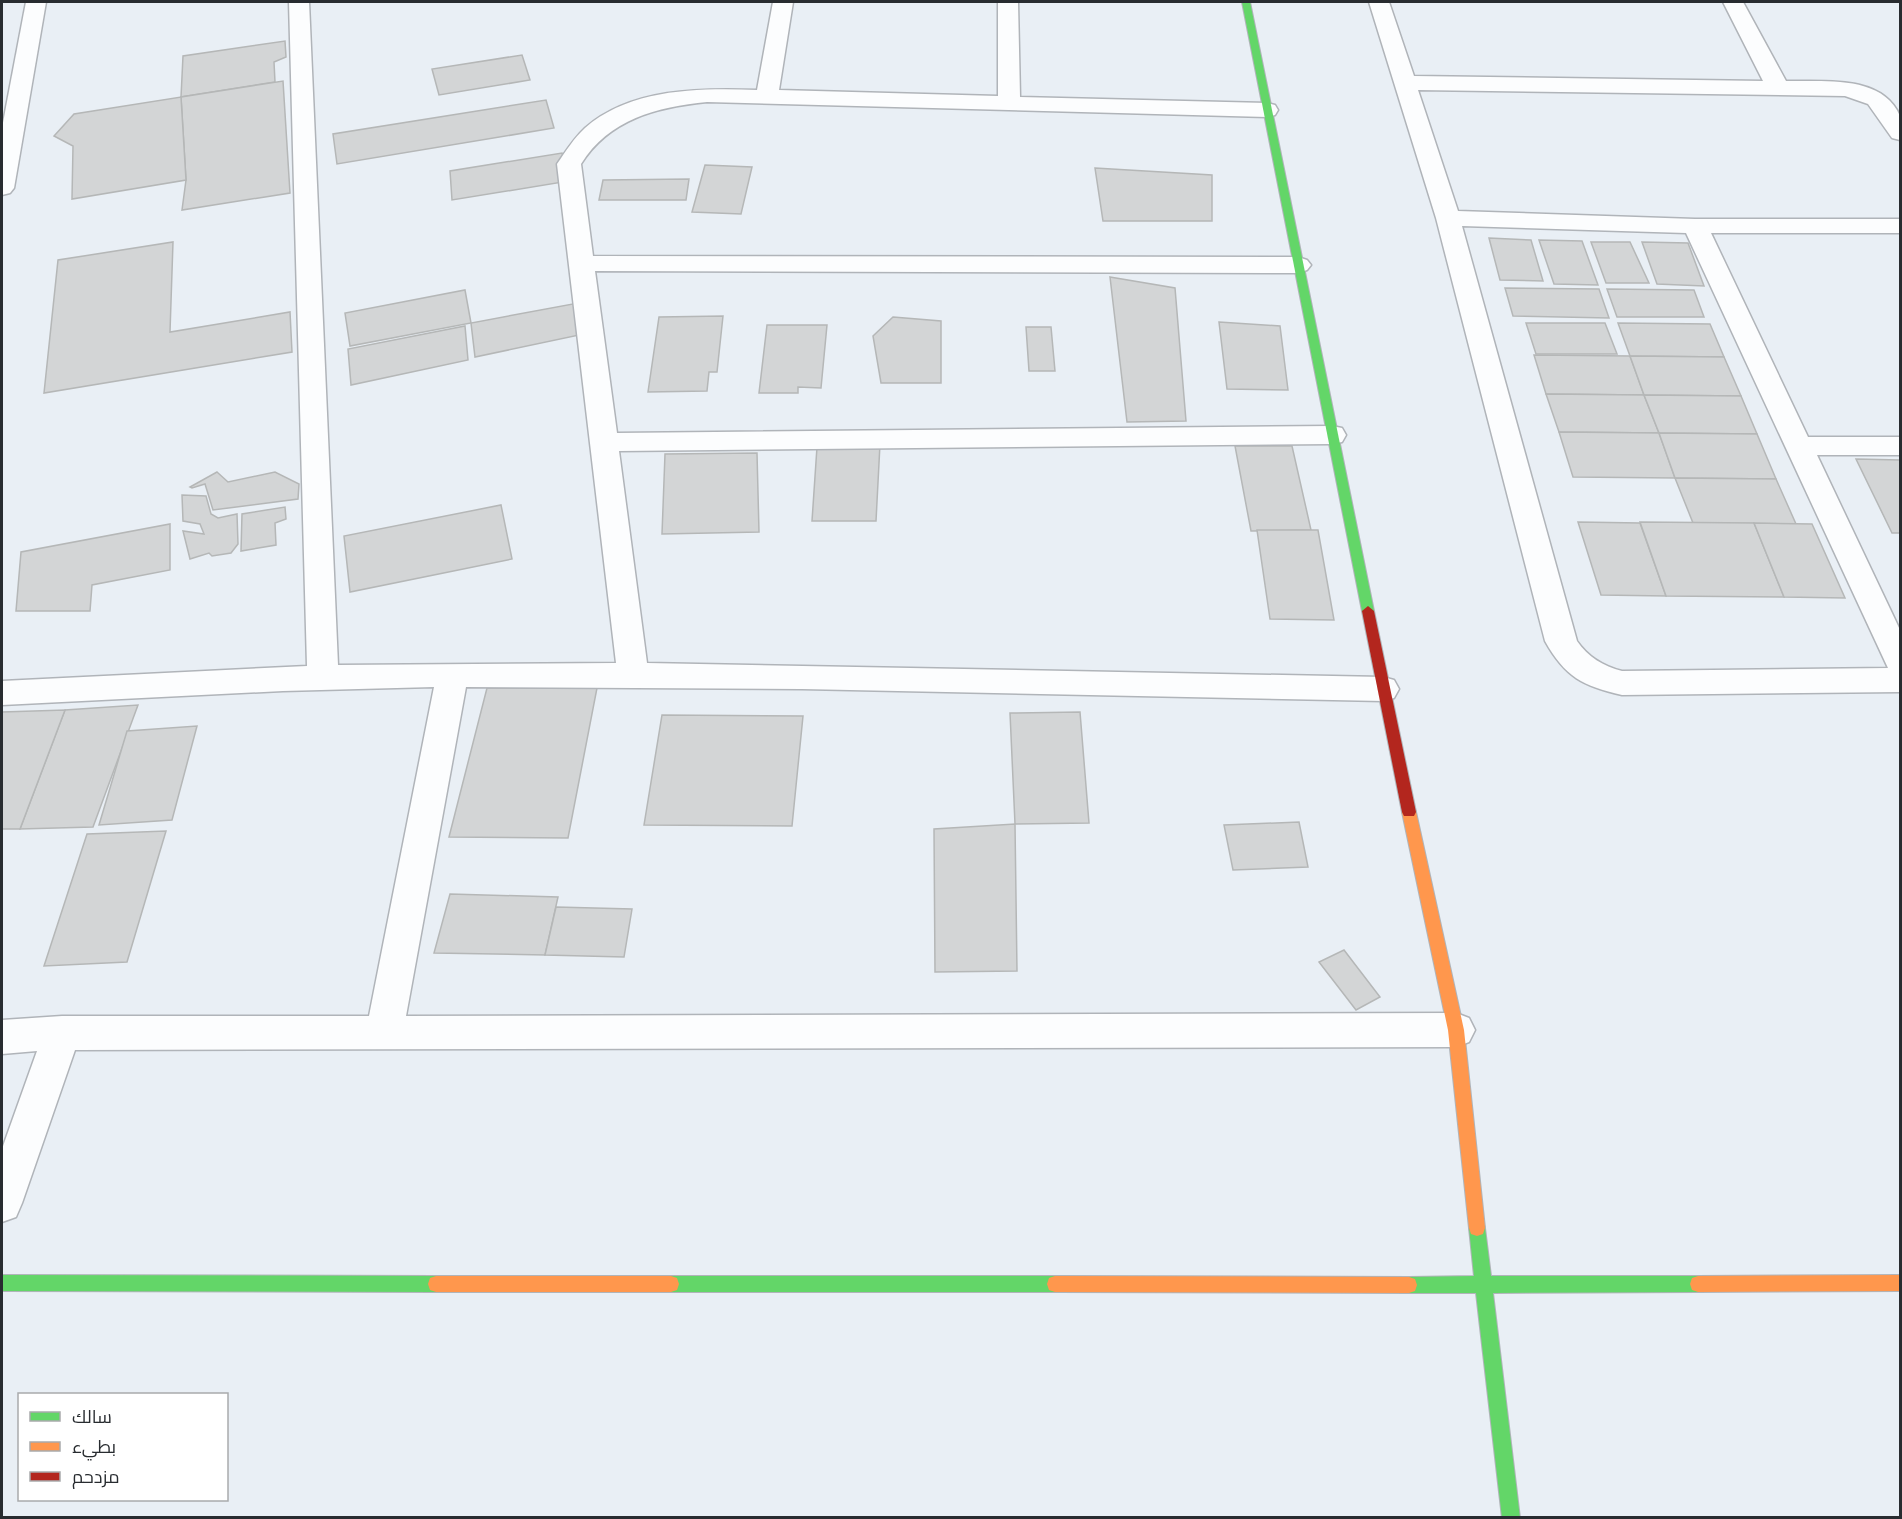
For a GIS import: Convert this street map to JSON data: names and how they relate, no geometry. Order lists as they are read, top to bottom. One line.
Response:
{"legend":["سالك","بطيء","مزدحم"]}
